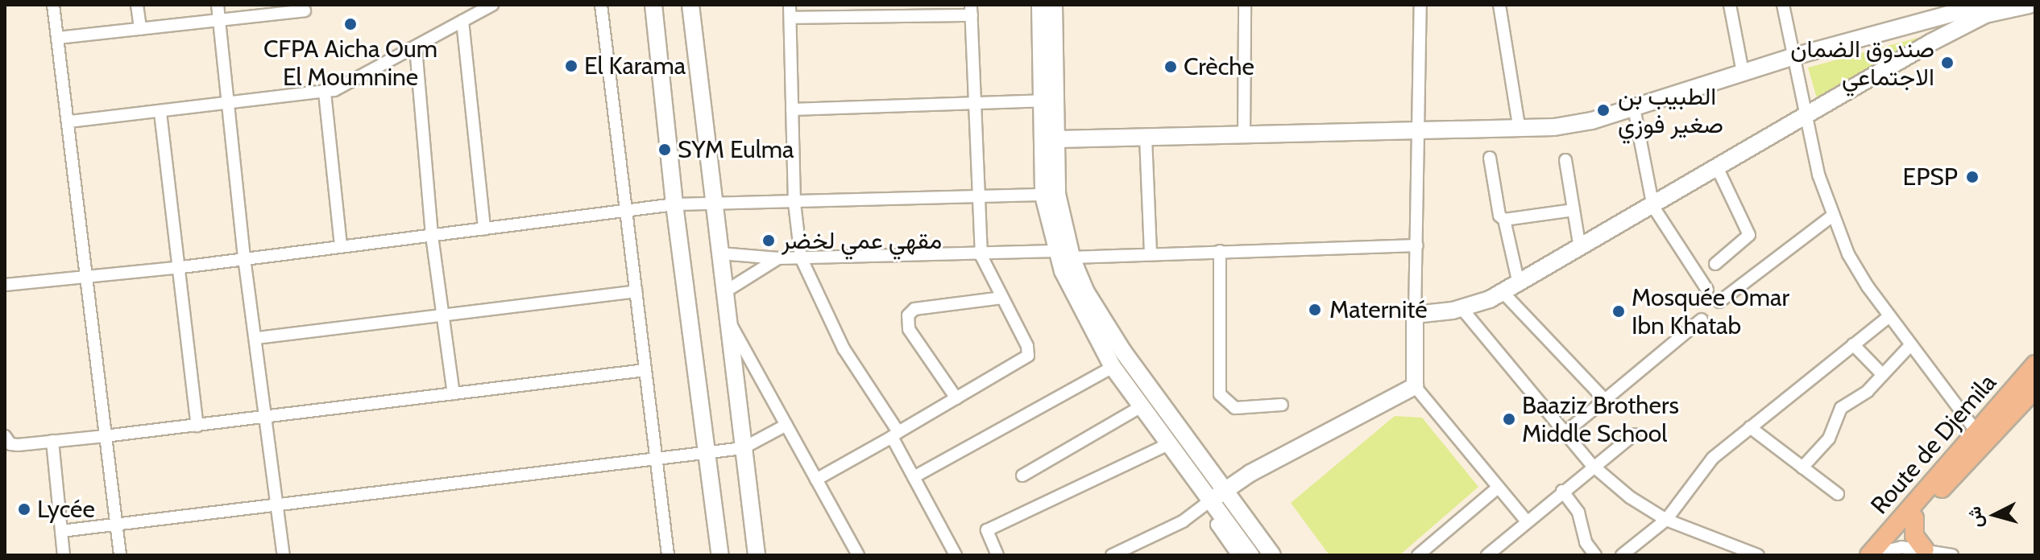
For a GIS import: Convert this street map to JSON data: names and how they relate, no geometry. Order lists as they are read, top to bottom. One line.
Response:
{"streets":{"main road":["Route de Djemila"]},"places":["CFPA Aicha Oum El Moumnine","صندوق الضمان الاجتماعي","El Karama","Crèche","الطبيب بن صغير فوزي","SYM Eulma","EPSP","مقهي عمي لخضر","Maternité","Mosquée Omar Ibn Khatab","Baaziz Brothers Middle School","Lycée"],"north":"left"}
